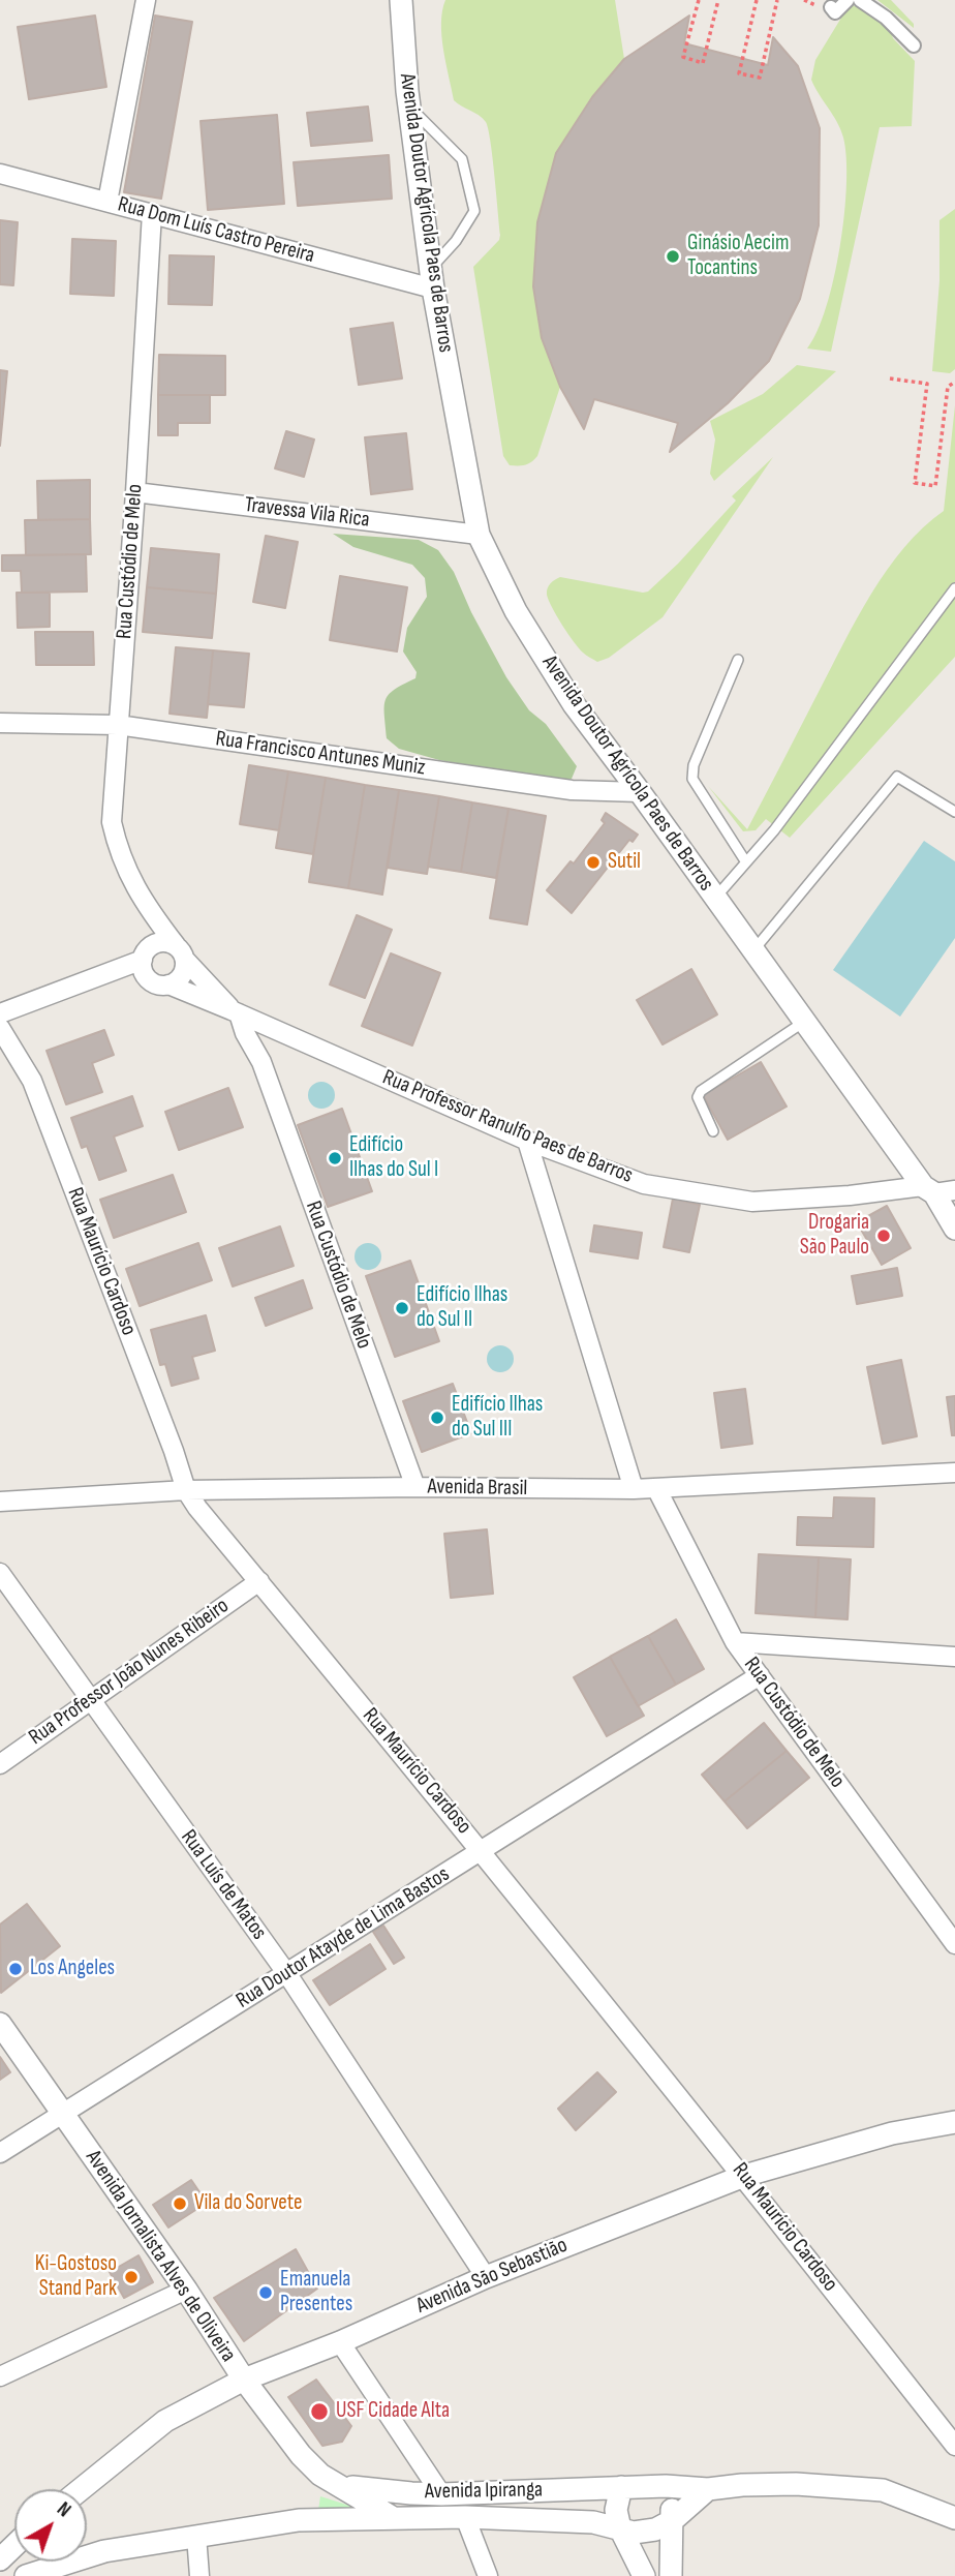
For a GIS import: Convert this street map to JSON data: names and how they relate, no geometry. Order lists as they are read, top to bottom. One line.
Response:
{"streets":{"street":["Avenida Doutor Agrícola Paes de Barros","Rua Dom Luís Castro Pereira","Travessa Vila Rica","Rua Custódio de Melo","Rua Francisco Antunes Muniz","Rua Professor Ranulfo Paes de Barros","Rua Maurício Cardoso","Avenida Brasil","Rua Professor João Nunes Ribeiro","Rua Luís de Matos","Rua Doutor Atayde de Lima Bastos","Avenida Jornalista Alves de Oliveira","Avenida São Sebastião","Avenida Ipiranga"]},"crossings":[["Avenida Doutor Agrícola Paes de Barros","Rua Dom Luís Castro Pereira"],["Avenida Doutor Agrícola Paes de Barros","Travessa Vila Rica"],["Avenida Doutor Agrícola Paes de Barros","Rua Francisco Antunes Muniz"],["Avenida Doutor Agrícola Paes de Barros","Rua Professor Ranulfo Paes de Barros"],["Rua Dom Luís Castro Pereira","Rua Custódio de Melo"],["Travessa Vila Rica","Rua Custódio de Melo"],["Rua Custódio de Melo","Rua Francisco Antunes Muniz"],["Rua Custódio de Melo","Rua Professor Ranulfo Paes de Barros"],["Rua Custódio de Melo","Avenida Brasil"],["Rua Custódio de Melo","Rua Doutor Atayde de Lima Bastos"],["Rua Maurício Cardoso","Avenida Brasil"],["Rua Maurício Cardoso","Rua Professor João Nunes Ribeiro"],["Rua Maurício Cardoso","Rua Doutor Atayde de Lima Bastos"],["Rua Maurício Cardoso","Avenida São Sebastião"],["Rua Professor João Nunes Ribeiro","Rua Luís de Matos"],["Rua Luís de Matos","Rua Doutor Atayde de Lima Bastos"],["Rua Luís de Matos","Avenida São Sebastião"],["Rua Doutor Atayde de Lima Bastos","Avenida Jornalista Alves de Oliveira"],["Avenida Jornalista Alves de Oliveira","Avenida São Sebastião"],["Avenida Jornalista Alves de Oliveira","Avenida Ipiranga"]],"places":["Ginásio Aecim Tocantins","Sutil","Edifício Ilhas do Sul I","Drogaria São Paulo","Edifício Ilhas do Sul II","Edifício Ilhas do Sul III","Los Angeles","Vila do Sorvete","Ki-Gostoso Stand Park","Emanuela Presentes","USF Cidade Alta"],"north":"top right"}
